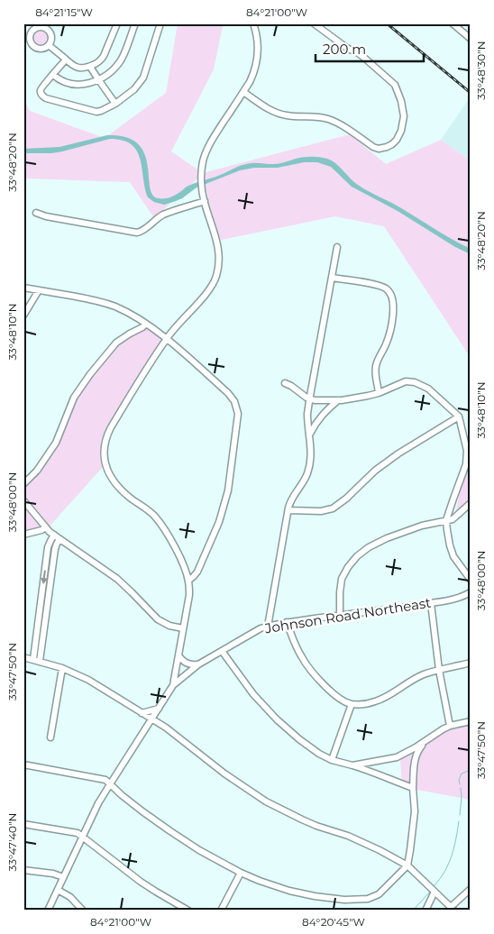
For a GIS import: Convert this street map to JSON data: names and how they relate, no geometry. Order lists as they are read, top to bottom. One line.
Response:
{"streets":{"street":["Johnson Road Northeast"]},"scale_bar":"200 m","coordinates":["84°21'15\"W","84°21'00\"W","33°48'30\"N","33°48'20\"N","33°48'10\"N","33°48'00\"N","33°47'50\"N","33°47'40\"N","84°20'45\"W"]}
